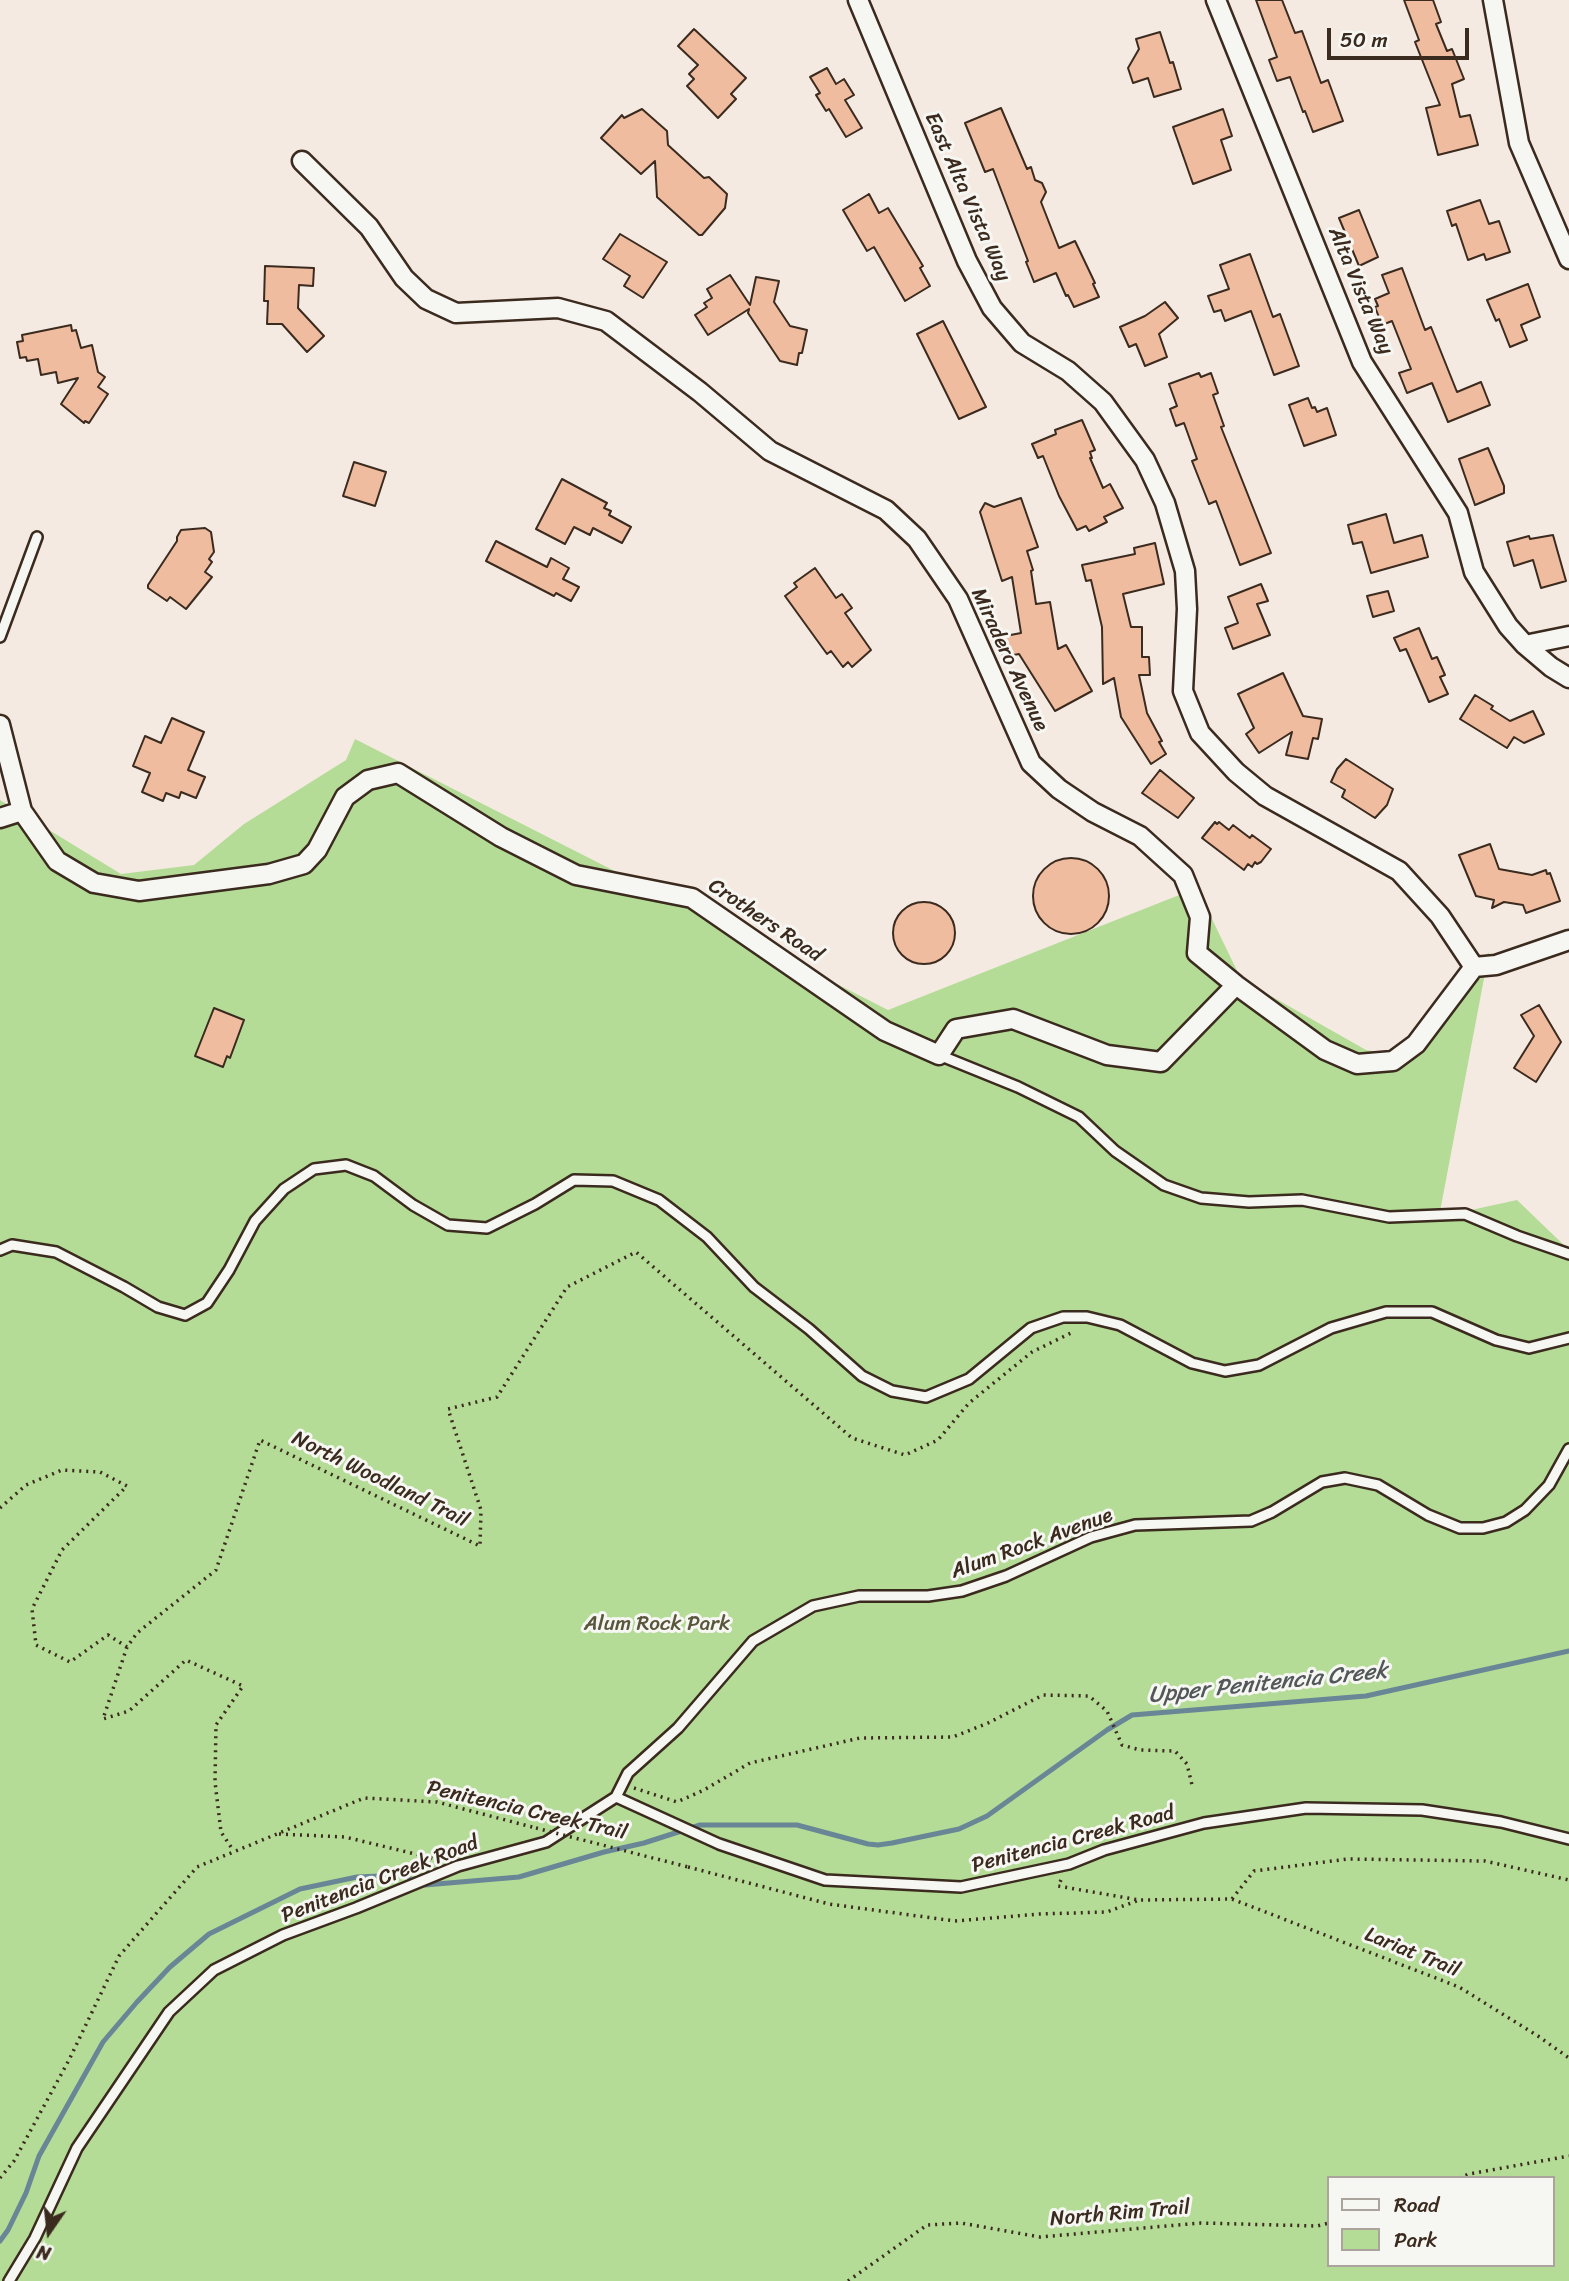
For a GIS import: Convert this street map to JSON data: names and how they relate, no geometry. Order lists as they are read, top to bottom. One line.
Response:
{"streets":{"street":["East Alta Vista Way","Alta Vista Way","Miradero Avenue","Crothers Road"],"lane":["Alum Rock Avenue","Penitencia Creek Road"],"path":["North Woodland Trail","Penitencia Creek Trail","Lariat Trail","North Rim Trail"]},"crossings":[["Alum Rock Avenue","Penitencia Creek Road"],["Penitencia Creek Trail","Lariat Trail"]],"water":["Upper Penitencia Creek"],"parks":["Alum Rock Park"],"legend":["Road","Park"],"scale_bar":"50 m","north":"bottom"}
